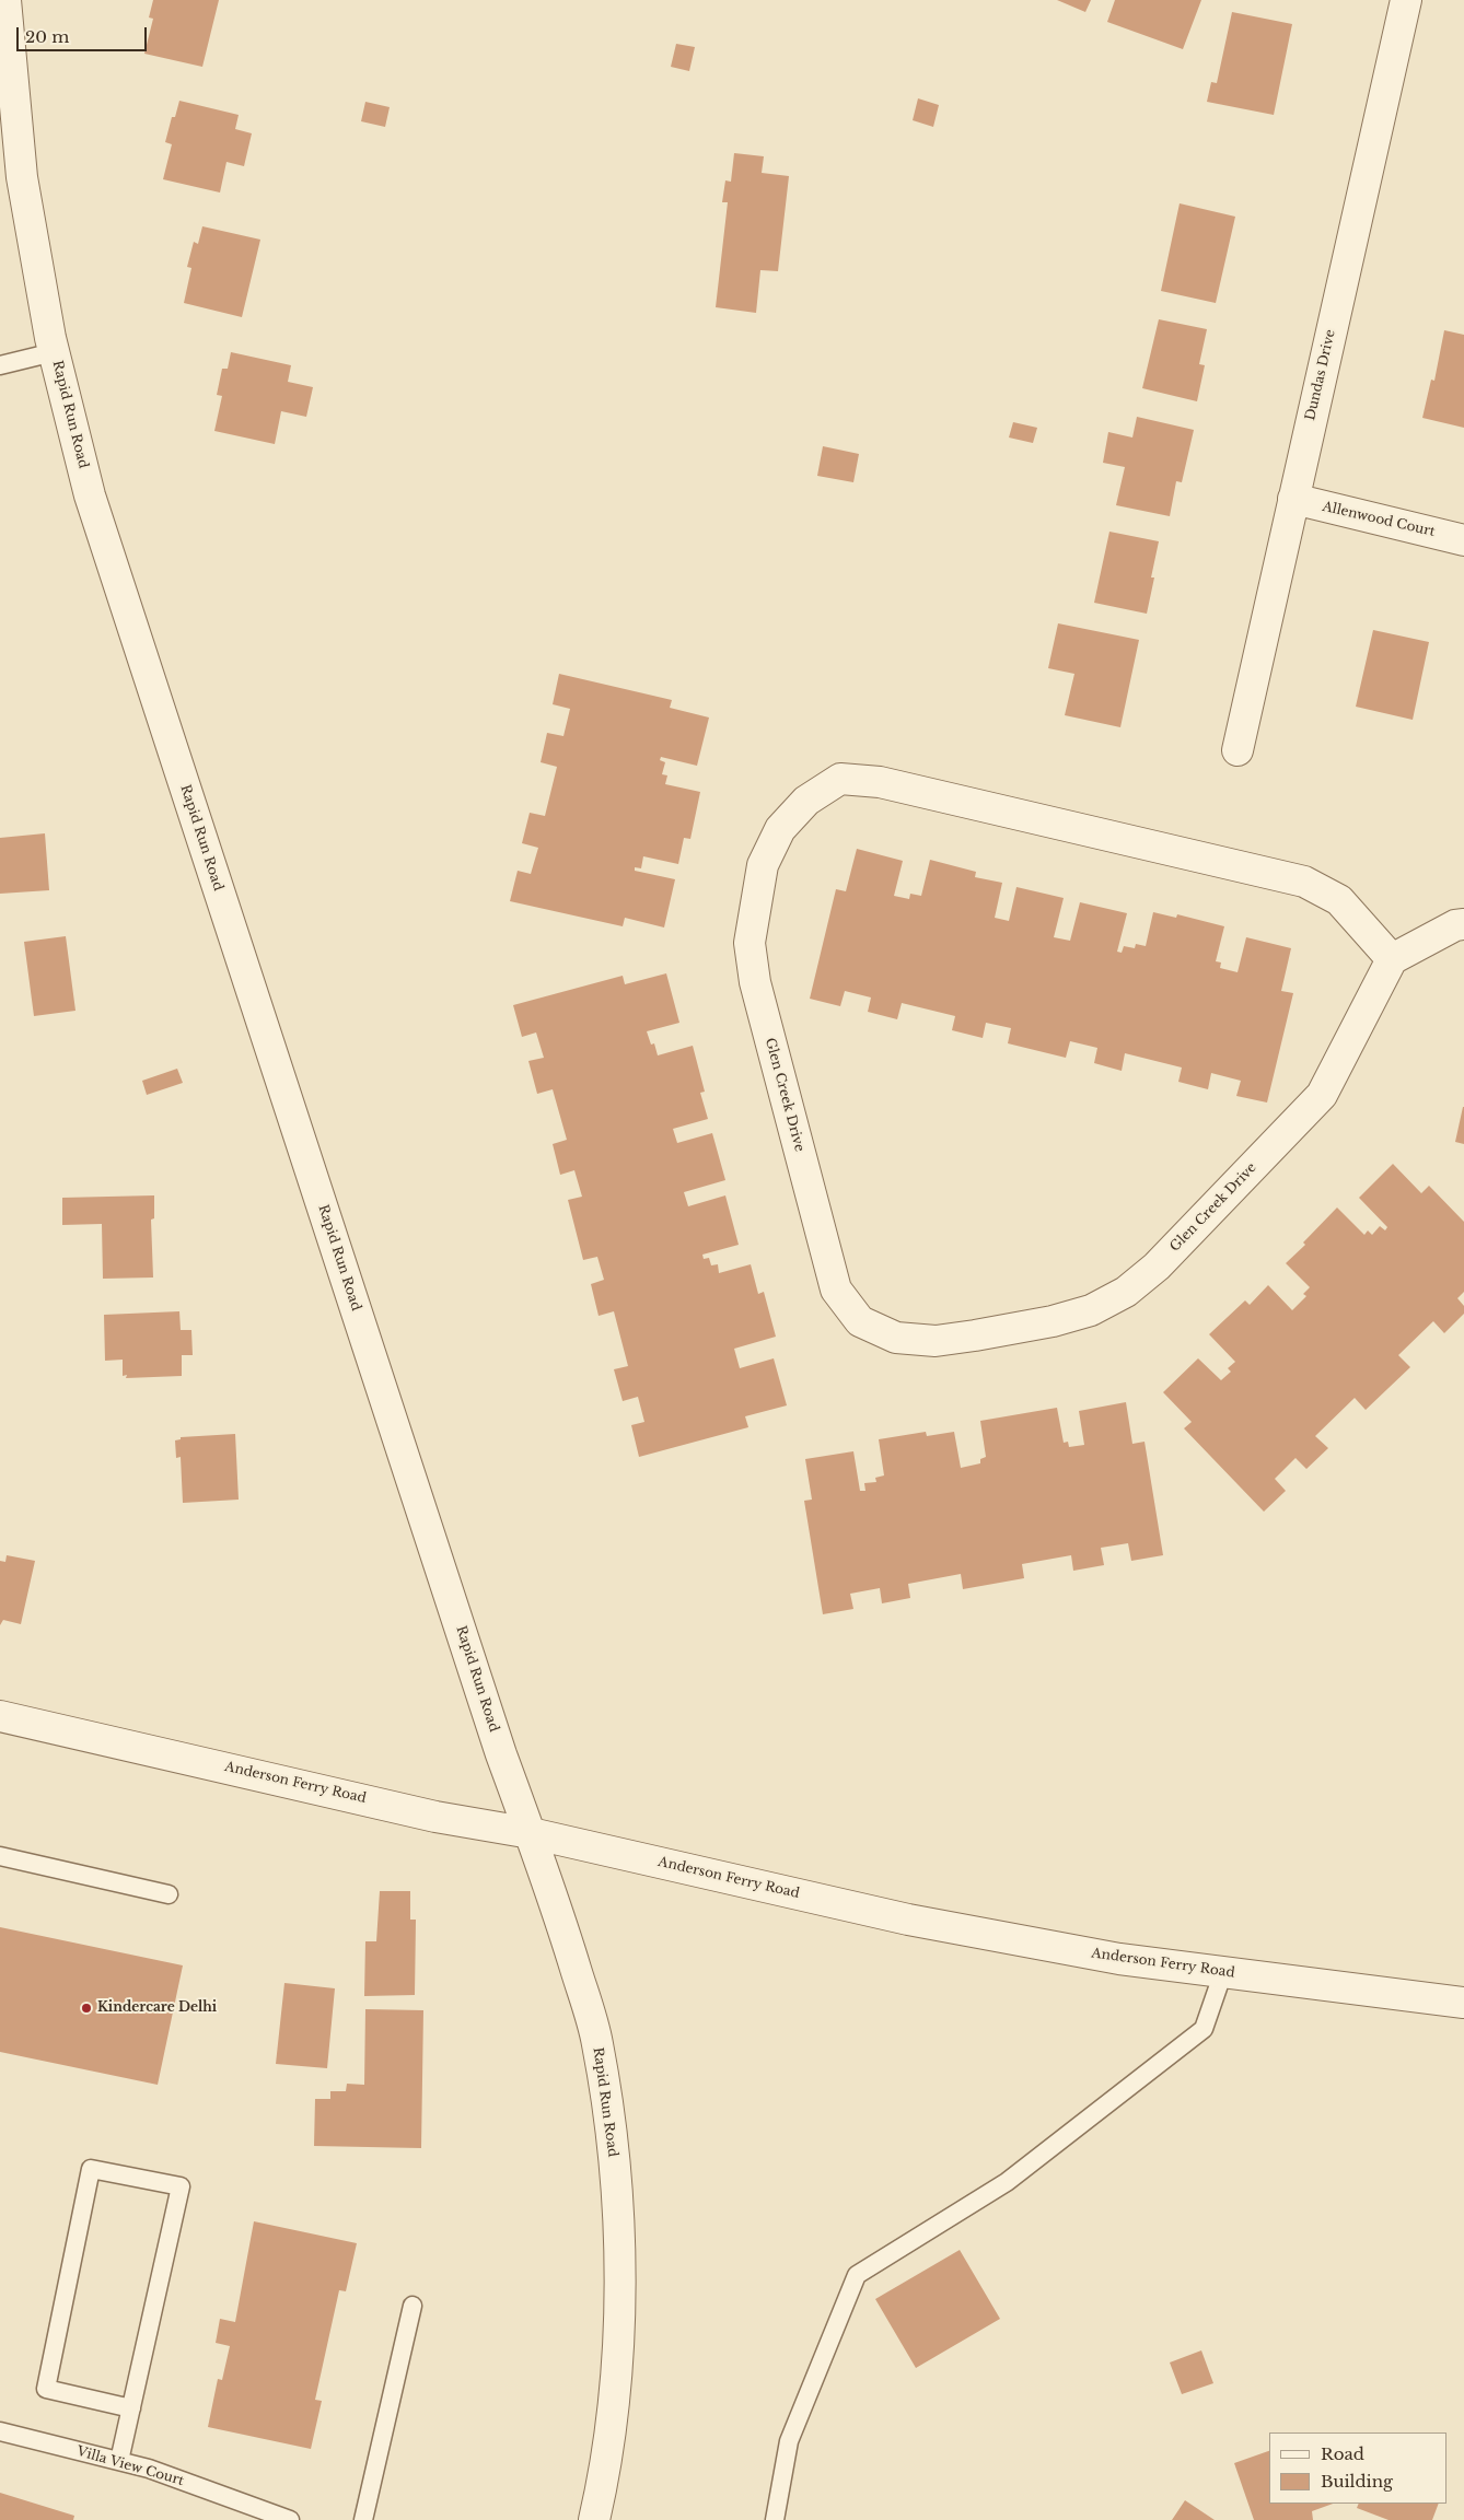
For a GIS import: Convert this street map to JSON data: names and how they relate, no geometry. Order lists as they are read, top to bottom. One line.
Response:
{"streets":{"street":["Dundas Drive","Rapid Run Road","Allenwood Court","Glen Creek Drive","Anderson Ferry Road"],"lane":["Villa View Court"]},"crossings":[["Dundas Drive","Allenwood Court"],["Rapid Run Road","Anderson Ferry Road"]],"places":["Kindercare Delhi"],"legend":["Road","Building"],"scale_bar":"20 m"}
